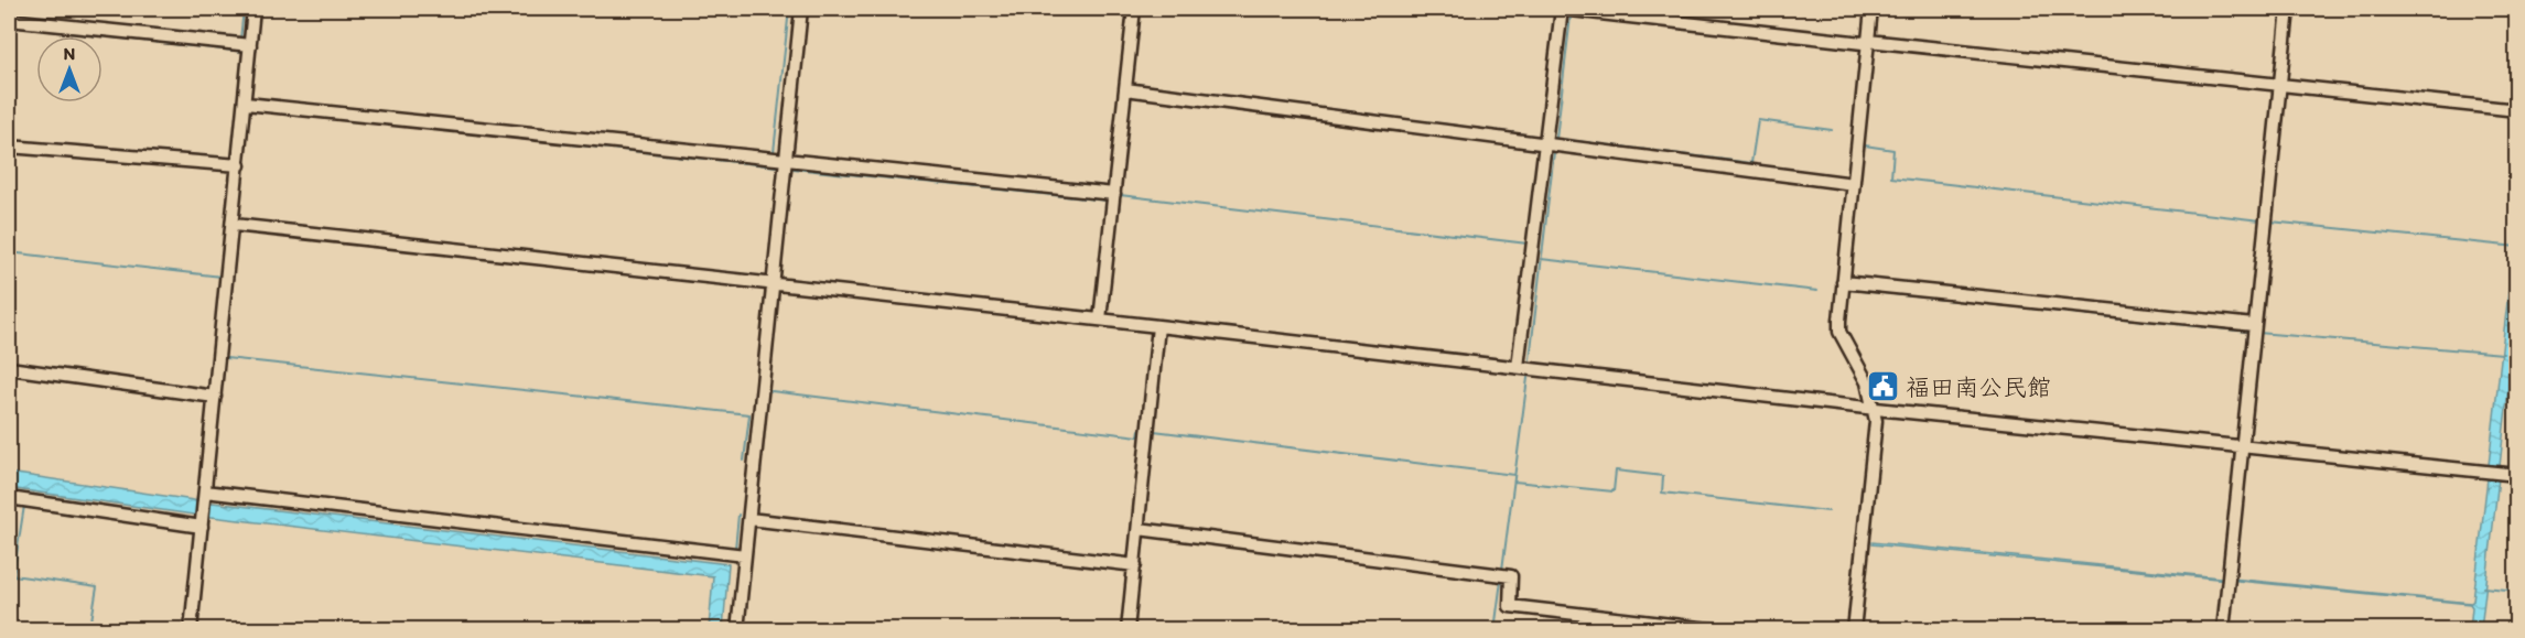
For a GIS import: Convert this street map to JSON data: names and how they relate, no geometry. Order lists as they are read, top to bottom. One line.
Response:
{"places":{"public building":["福田南公民館"]},"north":"top"}
